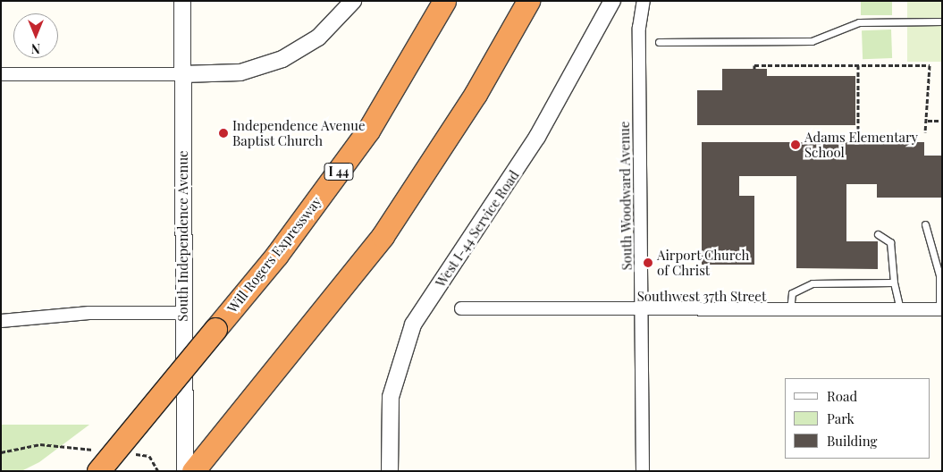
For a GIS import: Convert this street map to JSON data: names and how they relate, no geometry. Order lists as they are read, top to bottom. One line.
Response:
{"streets":{"highway":["I 44","Will Rogers Expressway"],"street":["South Woodward Avenue","West I-44 Service Road","South Independence Avenue","Southwest 37th Street"]},"crossings":[["South Woodward Avenue","Southwest 37th Street"]],"places":["Independence Avenue Baptist Church","Adams Elementary School","Airport Church of Christ"],"legend":["Road","Park","Building"],"north":"bottom"}
